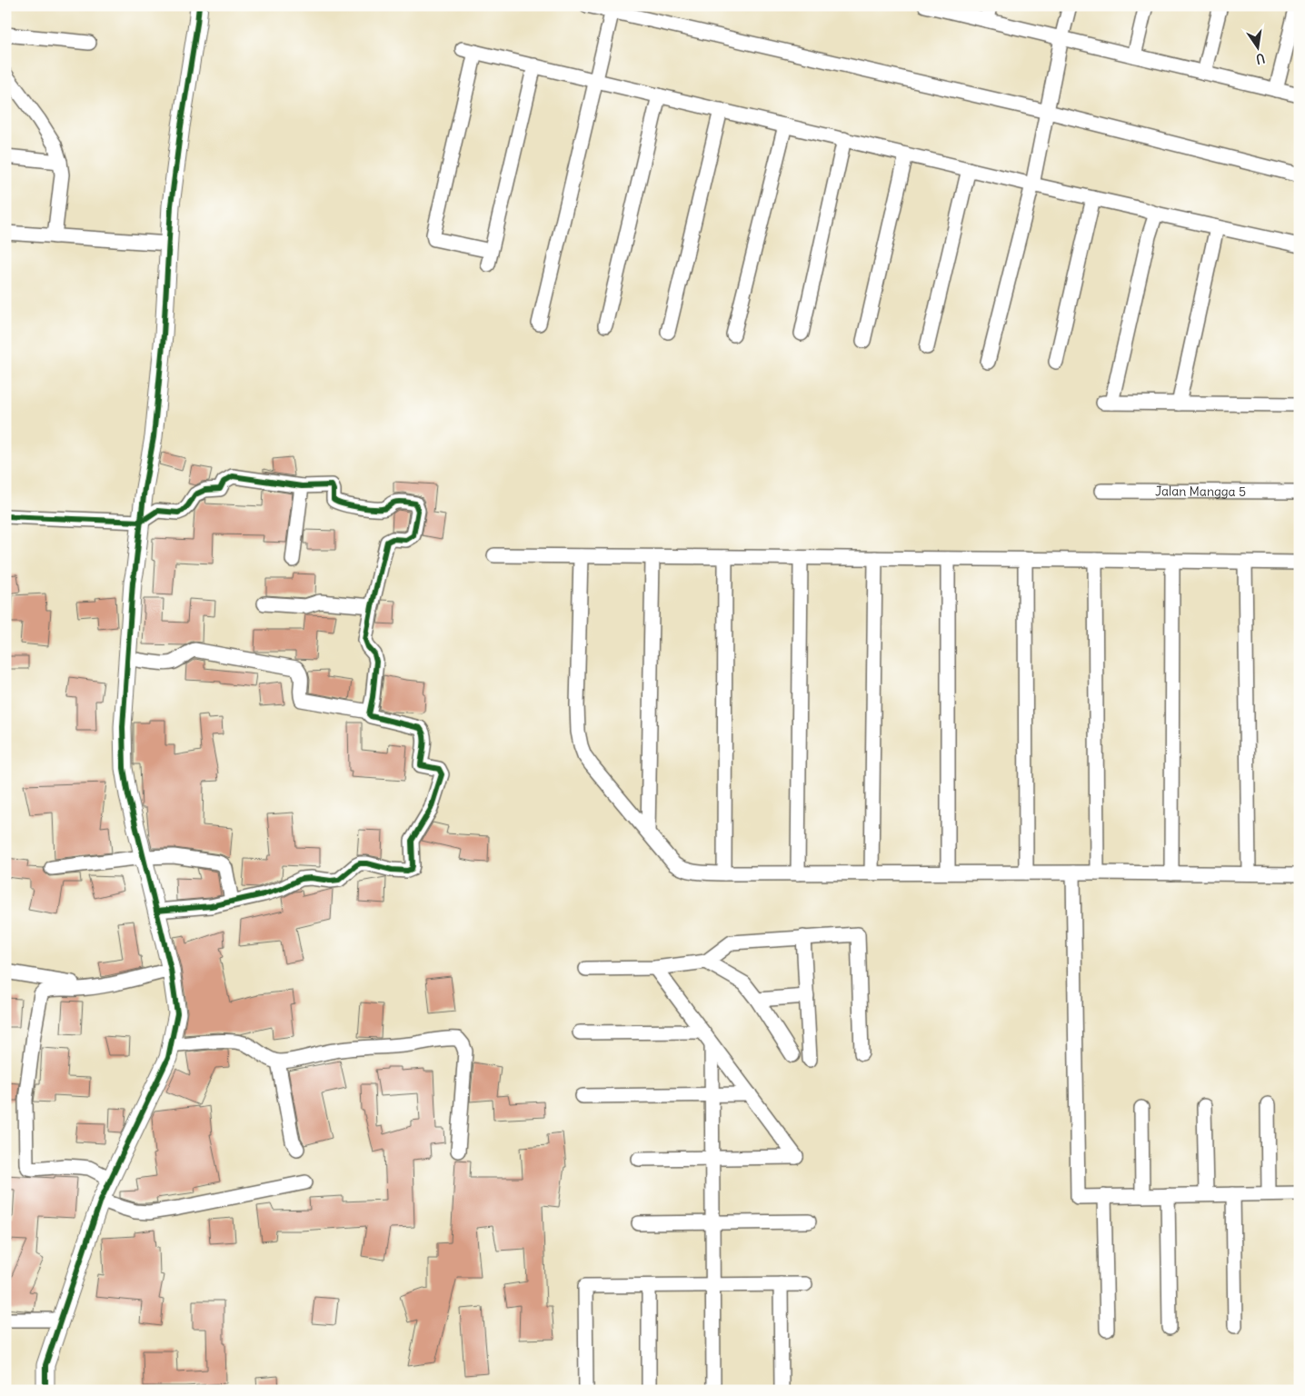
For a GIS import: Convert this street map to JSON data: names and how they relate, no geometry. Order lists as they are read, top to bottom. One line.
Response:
{"streets":{"street":["Jalan Mangga 5"]},"north":"bottom"}
